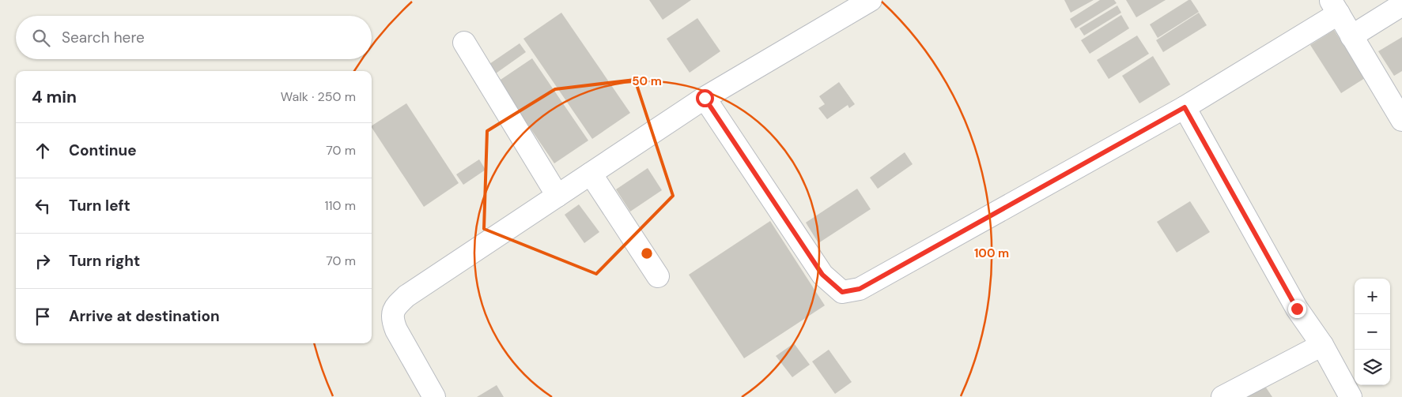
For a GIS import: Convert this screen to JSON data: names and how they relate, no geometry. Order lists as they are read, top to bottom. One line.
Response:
{"page":{"search":"Search here","heading":["4 min","Walk · 250 m"],"list":[["Continue","70 m"],["Turn left","110 m"],["Turn right","70 m"],"Arrive at destination"],"map_buttons":["+","−"]},"rings":["50 m","100 m"]}
